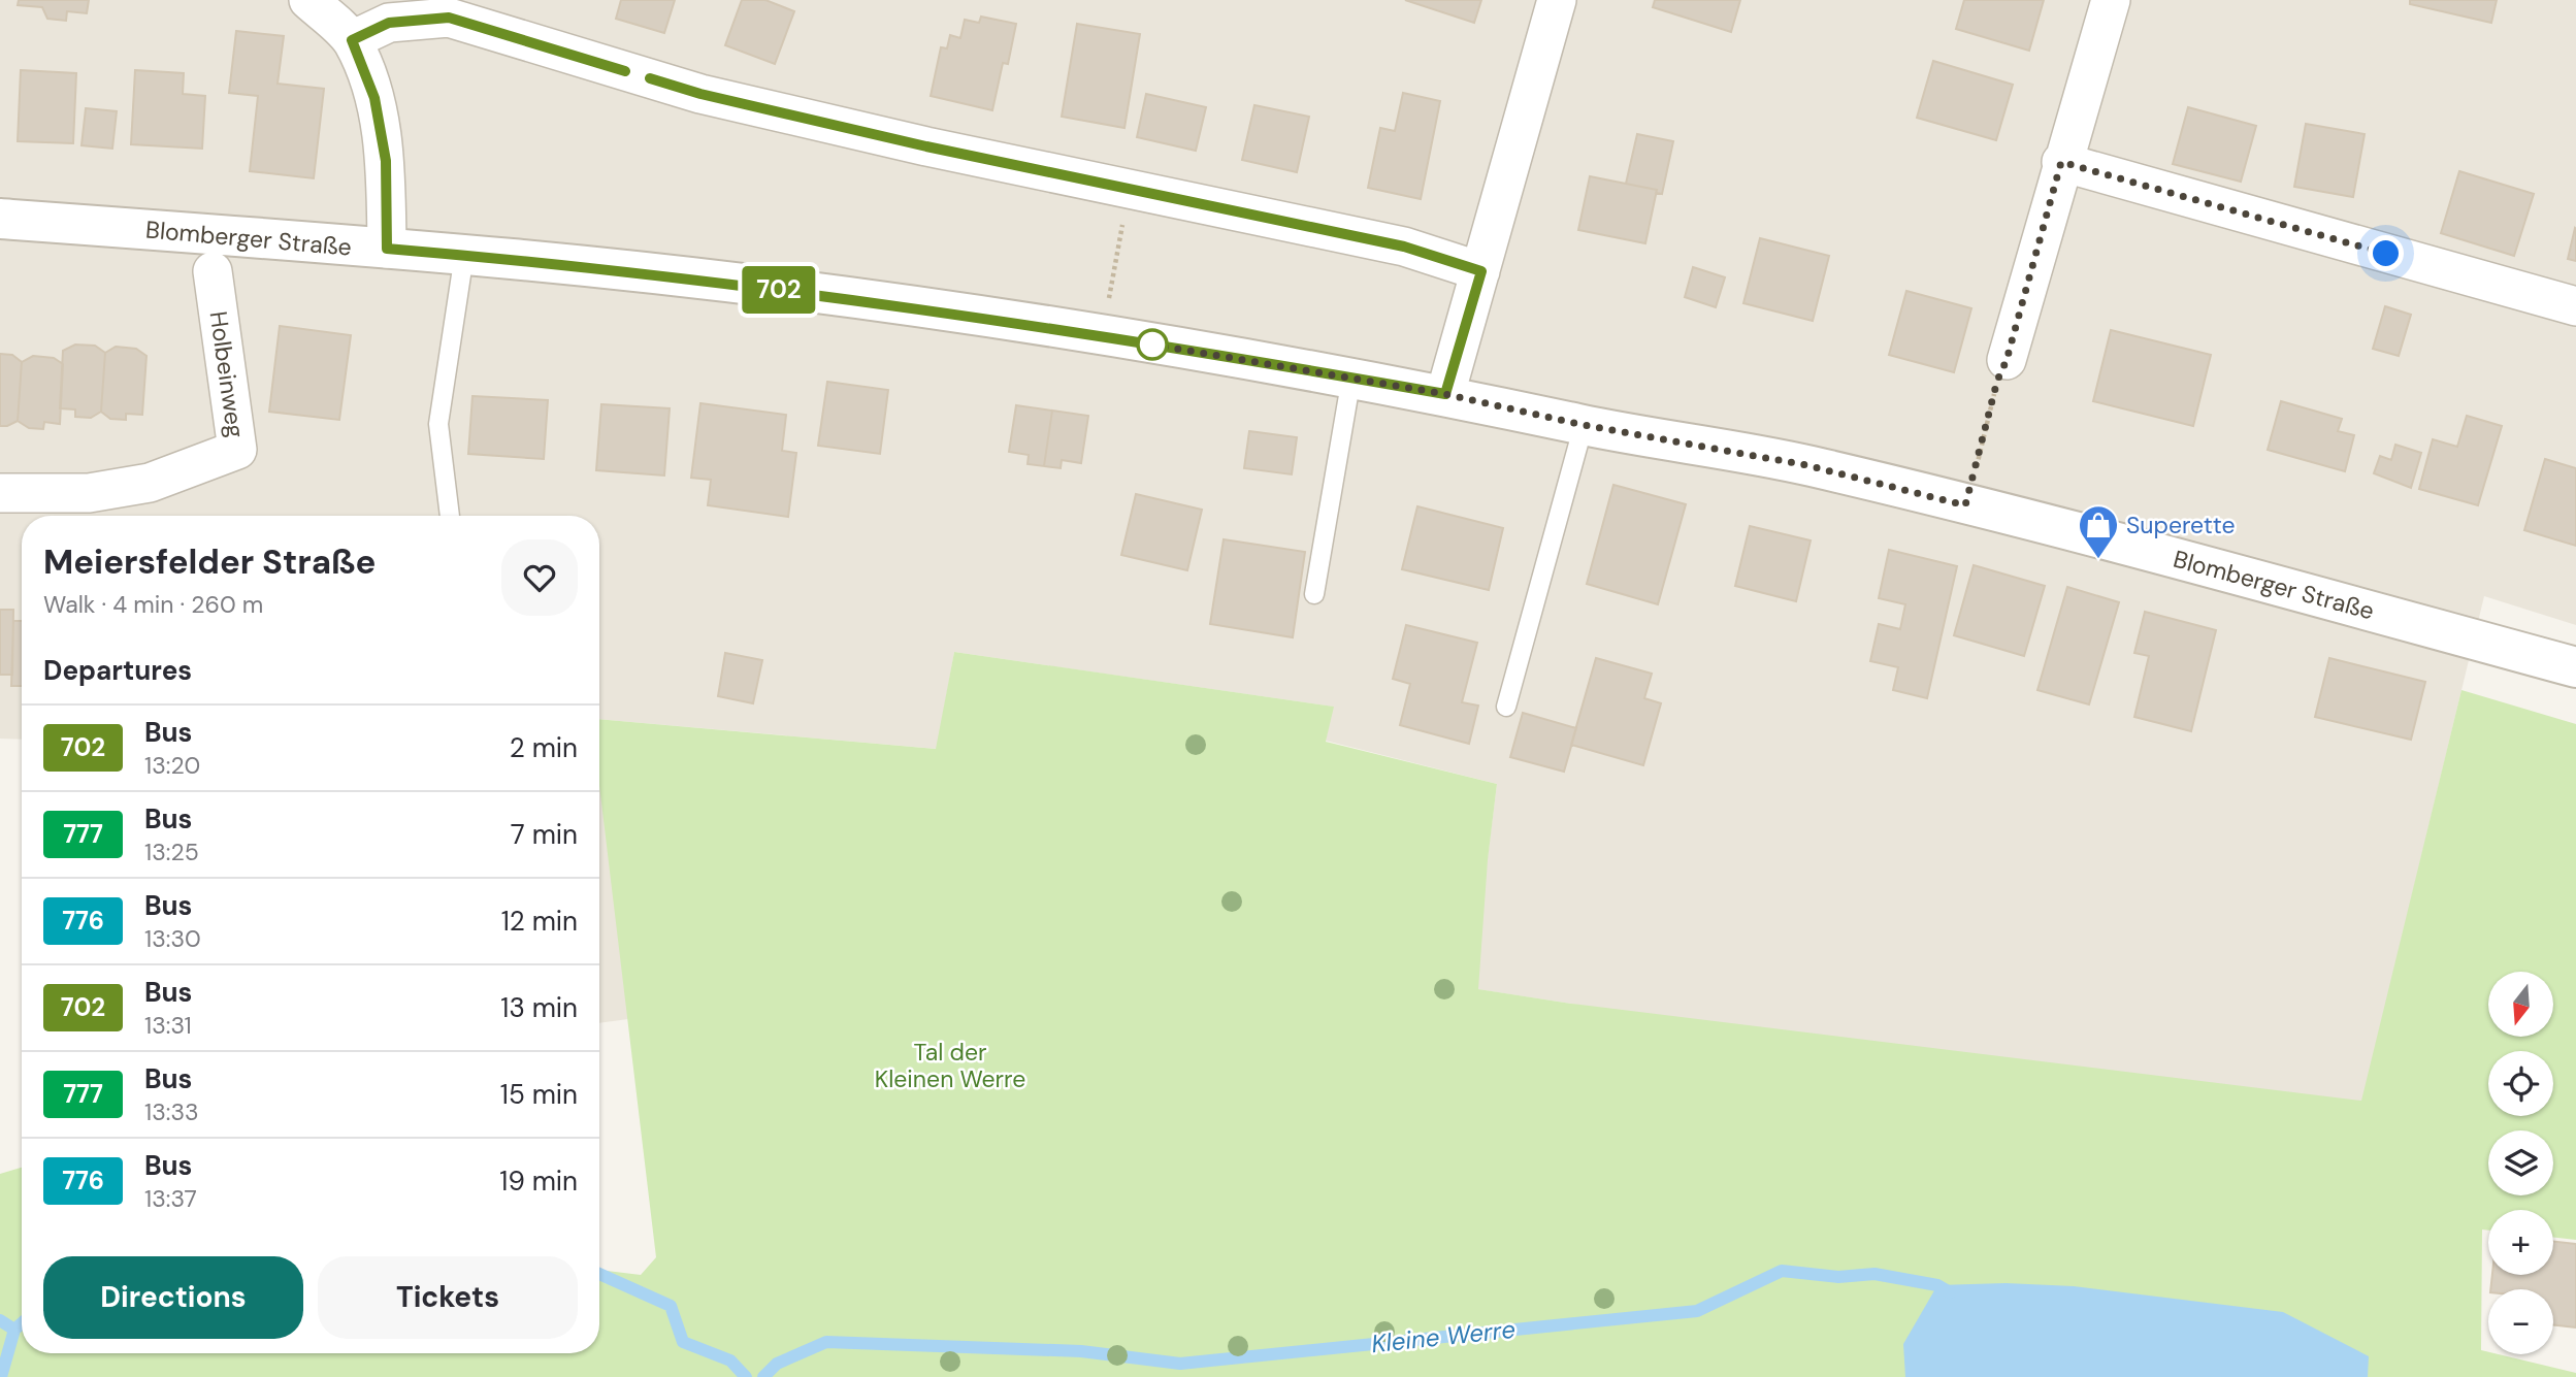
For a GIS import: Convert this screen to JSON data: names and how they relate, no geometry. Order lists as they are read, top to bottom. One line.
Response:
{"streets":{"street":["Blomberger Straße","Holbeinweg"]},"water":["Kleine Werre"],"parks":["Tal der Kleinen Werre"],"places":{"shop":["Superette"]},"lines":["bus line 702"],"north":"bottom","page":{"on_map":"702","heading":[["Meiersfelder Straße","Walk · 4 min · 260 m"],"Departures"],"list":[{"mark":"702","name":"Bus","note":"13:20","value":"2 min"},{"mark":"777","name":"Bus","note":"13:25","value":"7 min"},{"mark":"776","name":"Bus","note":"13:30","value":"12 min"},{"mark":"702","name":"Bus","note":"13:31","value":"13 min"},{"mark":"777","name":"Bus","note":"13:33","value":"15 min"},{"mark":"776","name":"Bus","note":"13:37","value":"19 min"}],"map_buttons":["+","−"],"buttons":["Directions","Tickets"]}}
